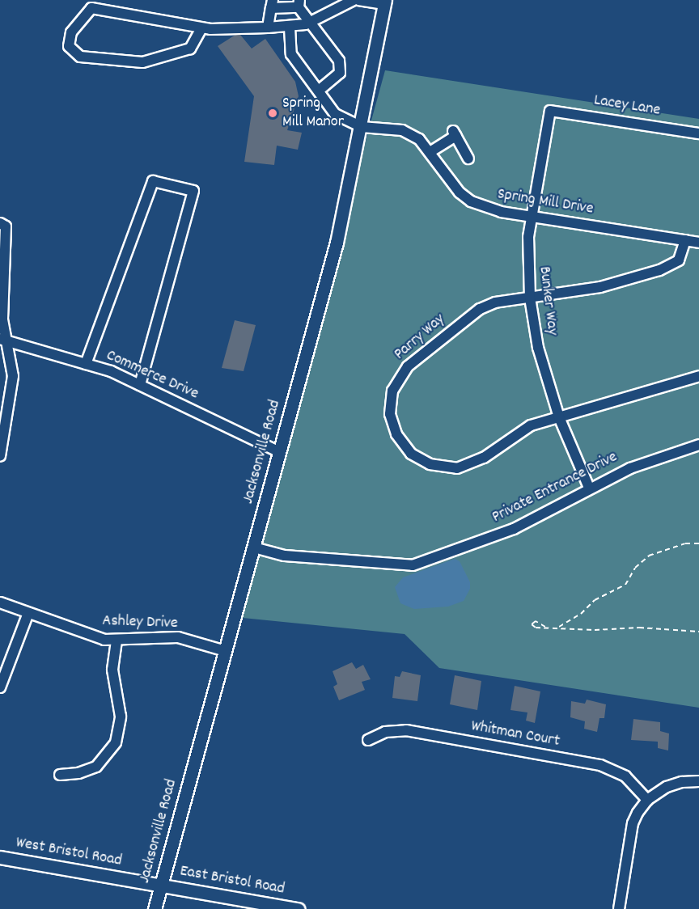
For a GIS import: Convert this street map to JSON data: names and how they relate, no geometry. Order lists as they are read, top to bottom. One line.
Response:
{"streets":{"main road":["Jacksonville Road","West Bristol Road","East Bristol Road"],"street":["Lacey Lane","Spring Mill Drive","Bunker Way","Parry Way","Commerce Drive","Private Entrance Drive","Ashley Drive","Whitman Court"]},"crossings":[["Lacey Lane","Bunker Way"],["Spring Mill Drive","Bunker Way"],["Spring Mill Drive","Parry Way"],["Spring Mill Drive","Jacksonville Road"],["Bunker Way","Parry Way"],["Bunker Way","Private Entrance Drive"],["Commerce Drive","Jacksonville Road"],["Jacksonville Road","Private Entrance Drive"],["Jacksonville Road","Ashley Drive"],["Jacksonville Road","West Bristol Road"],["Jacksonville Road","East Bristol Road"],["West Bristol Road","East Bristol Road"]],"places":["Spring Mill Manor"]}
